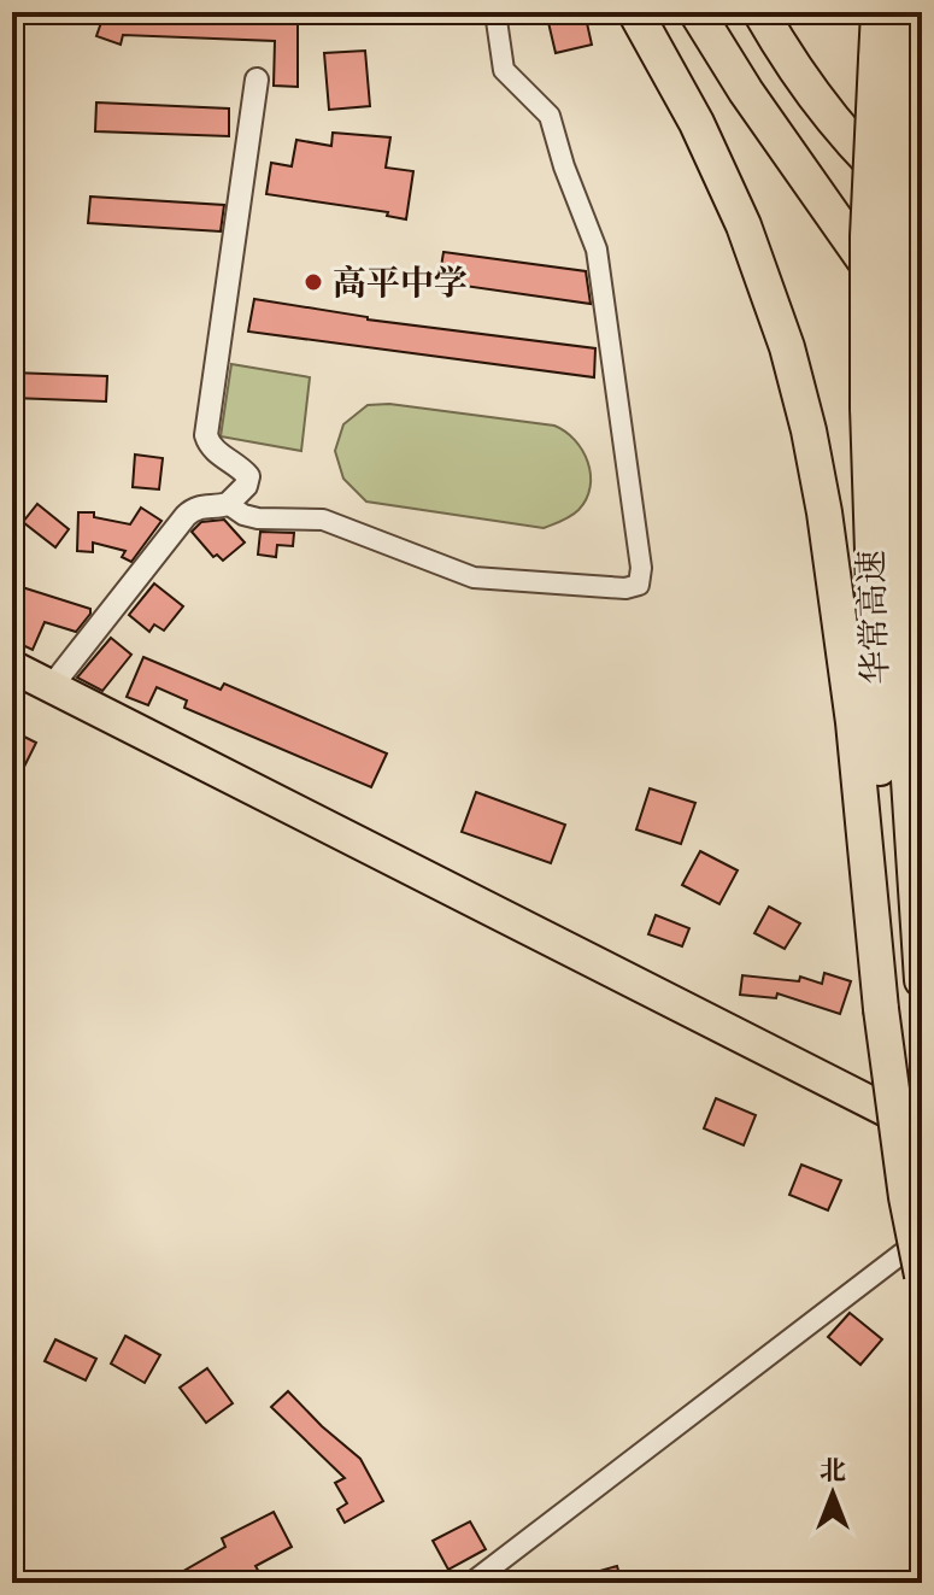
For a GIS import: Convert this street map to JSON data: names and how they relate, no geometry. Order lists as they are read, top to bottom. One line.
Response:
{"streets":{"highway":["华常高速"]},"places":["高平中学"],"north":"top"}
